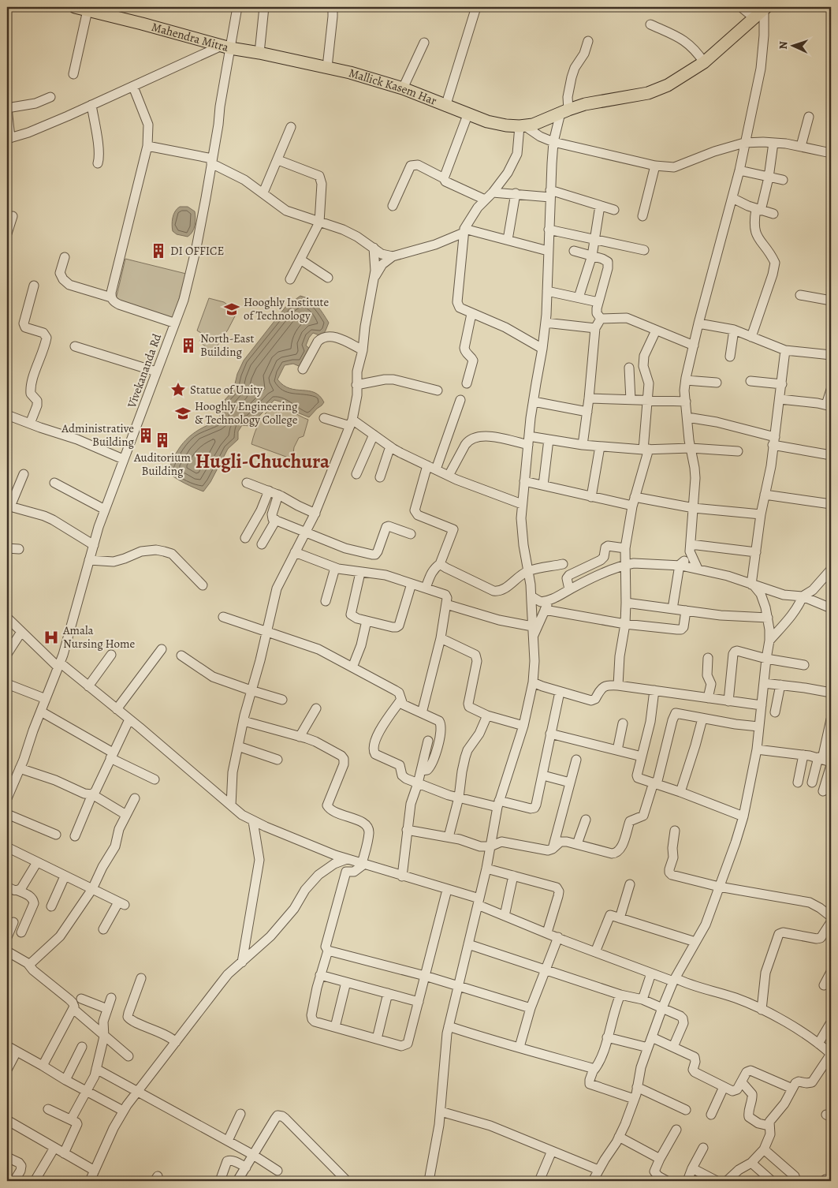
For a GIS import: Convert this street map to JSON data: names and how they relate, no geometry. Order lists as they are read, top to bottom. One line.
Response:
{"streets":{"main road":["Mahendra Mitra","Mallick Kasem Har"],"street":["Vivekananda Rd"]},"crossings":[["Mahendra Mitra","Mallick Kasem Har"],["Mahendra Mitra","Vivekananda Rd"]],"districts":["Hugli-Chuchura"],"places":{"building":["DI OFFICE","North-East Building","Administrative Building","Auditorium Building"],"school or university":["Hooghly Institute of Technology","Hooghly Engineering & Technology College"],"place":["Statue of Unity"],"hospital":["Amala Nursing Home"]},"north":"left"}
